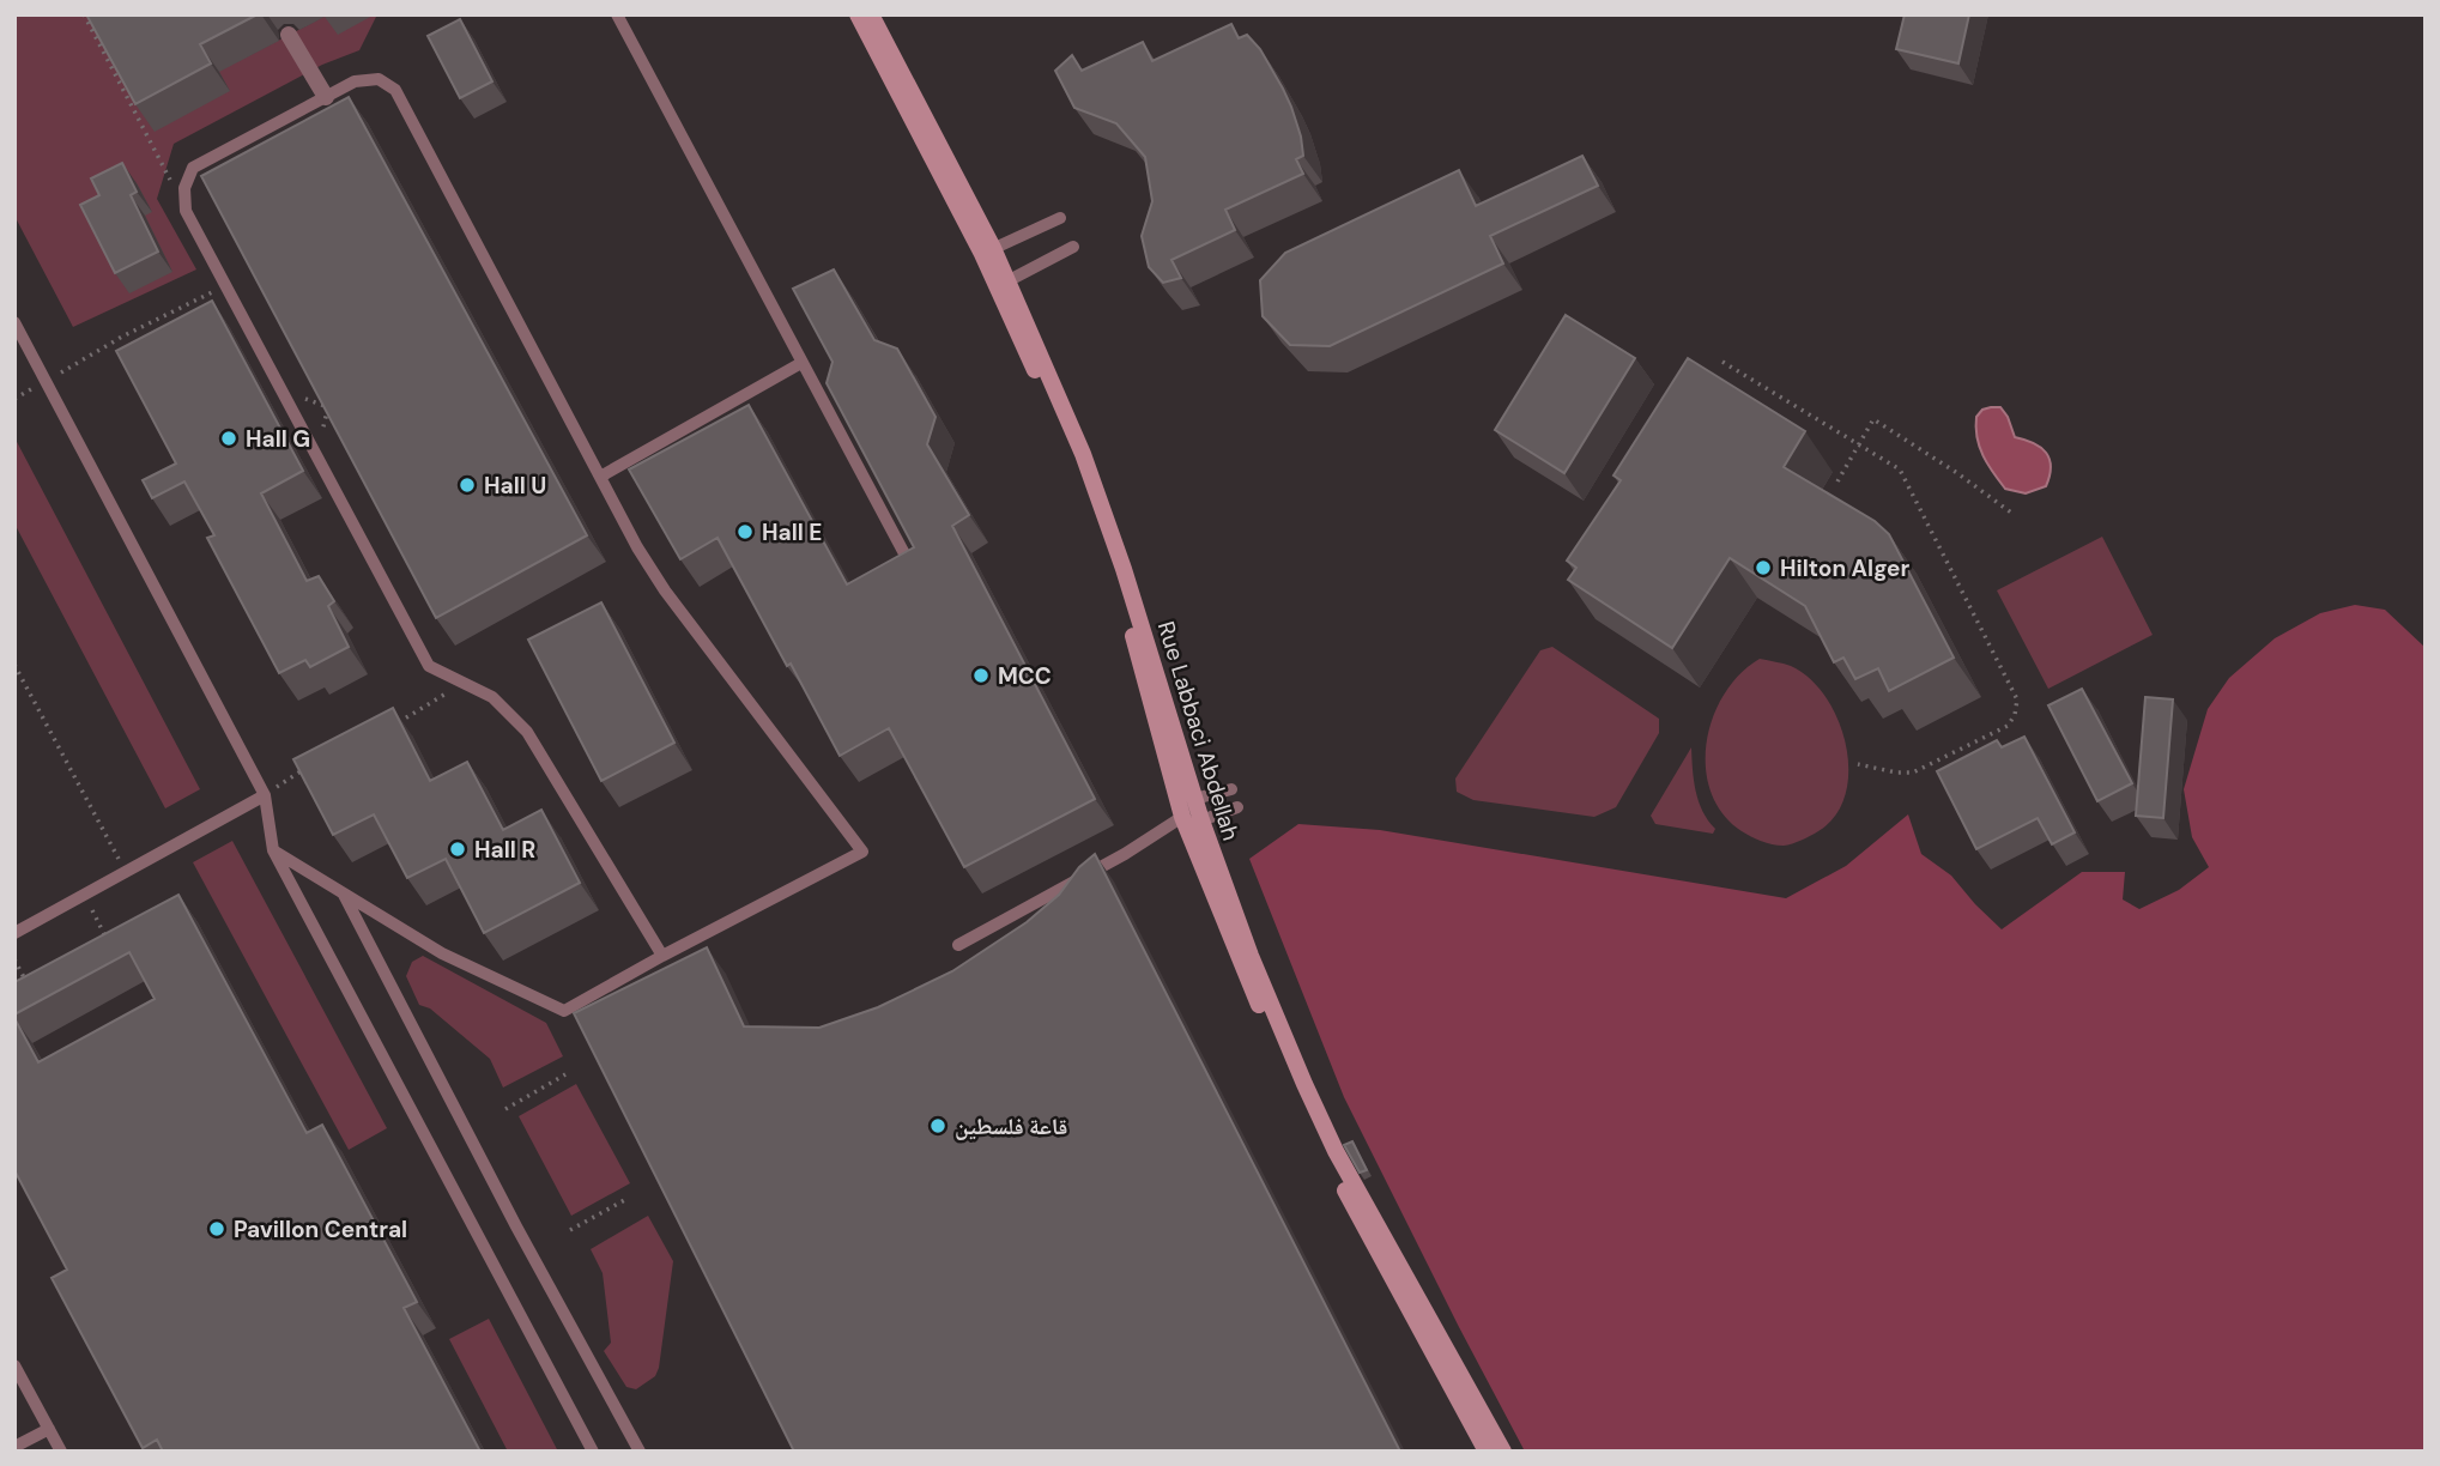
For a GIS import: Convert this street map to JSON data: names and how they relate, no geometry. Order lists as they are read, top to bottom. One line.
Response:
{"streets":{"street":["Rue Labbaci Abdellah"]},"places":["Hall G","Hall U","Hall E","Hilton Alger","MCC","Hall R","قاعة فلسطين","Pavillon Central"]}
